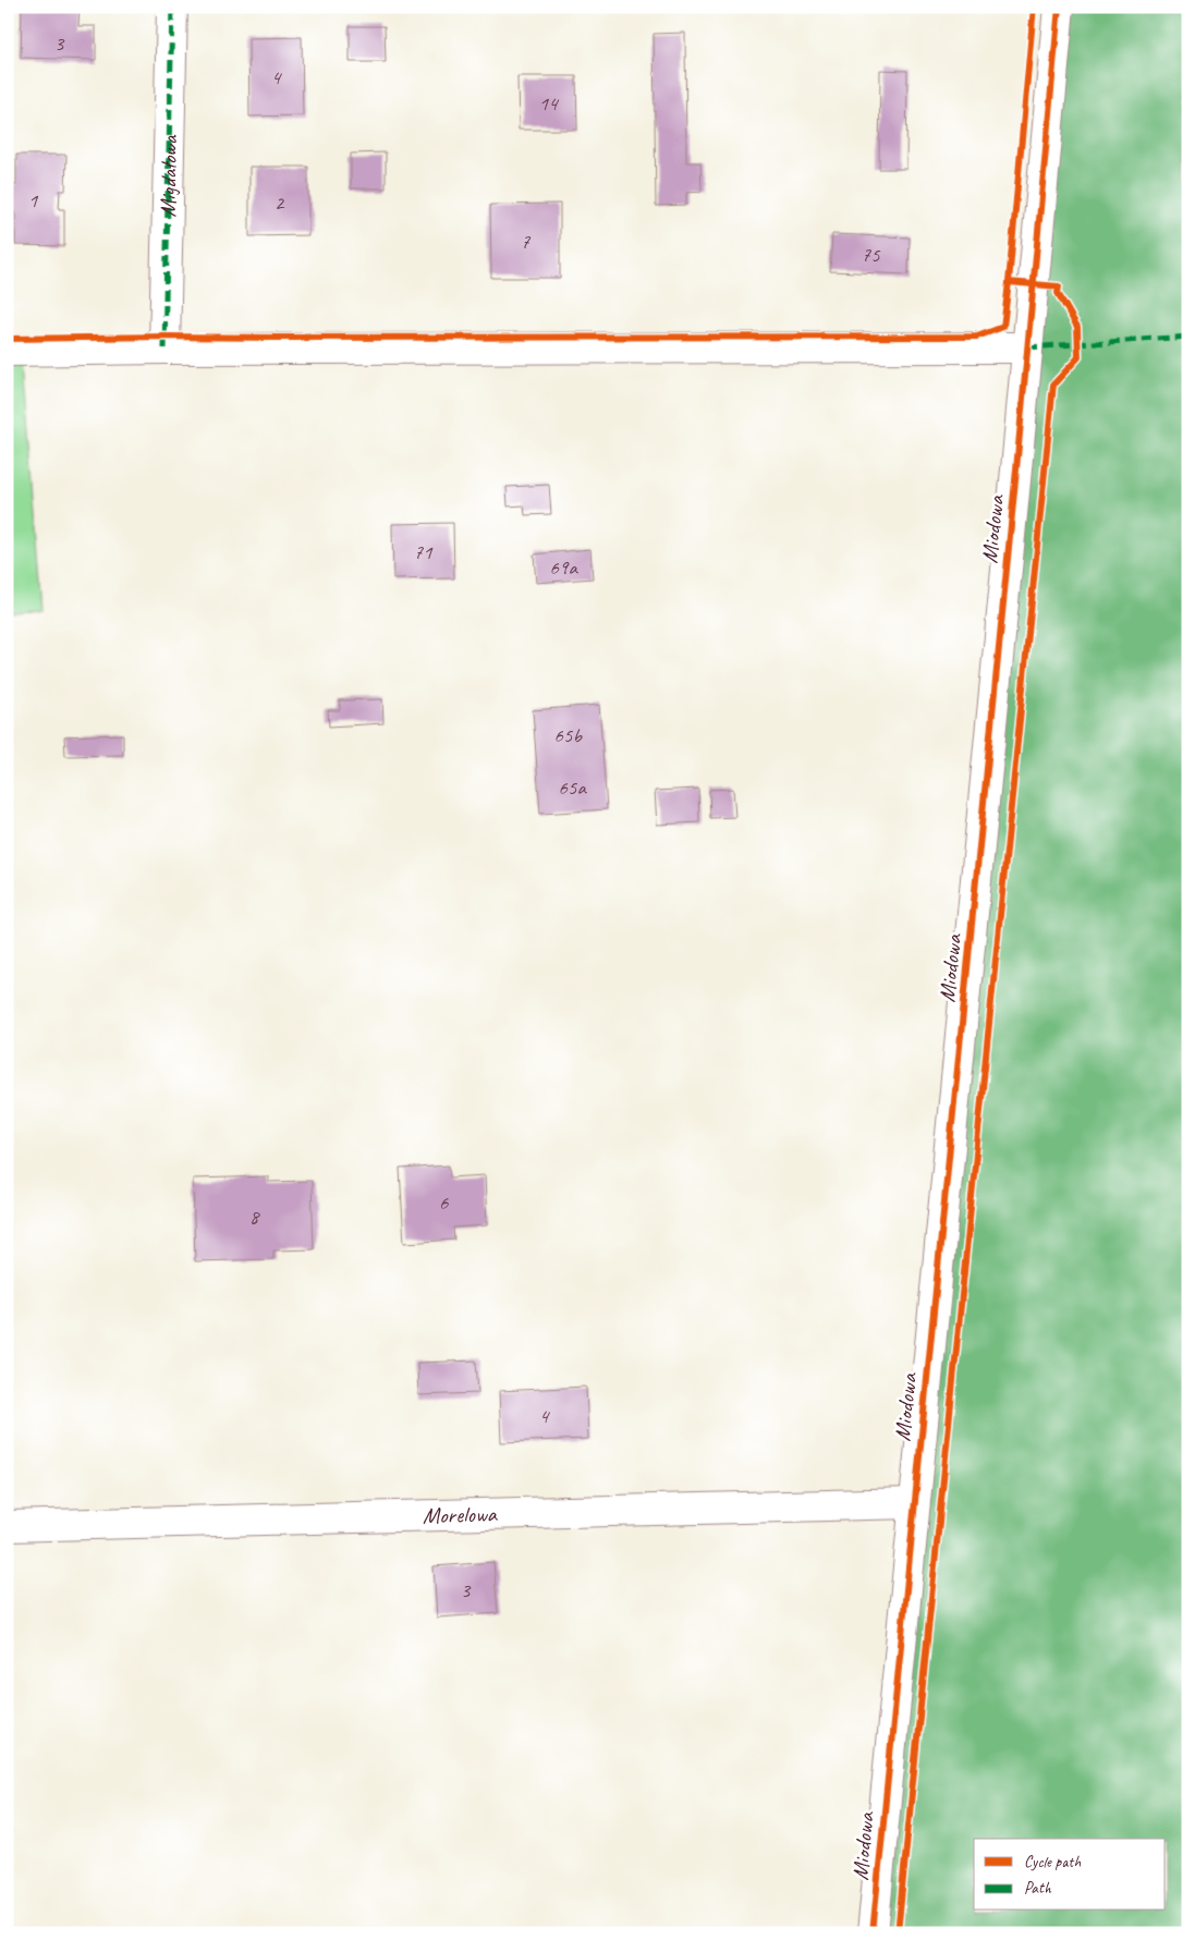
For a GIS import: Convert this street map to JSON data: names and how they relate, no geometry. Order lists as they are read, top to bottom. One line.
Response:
{"streets":{"street":["Migdałowa","Miodowa","Morelowa"]},"crossings":[["Miodowa","Morelowa"]],"house_numbers":["3","4","14","1","2","7","75","71","69a","65b","65a","6","8","4","3"],"legend":["Cycle path","Path"]}
